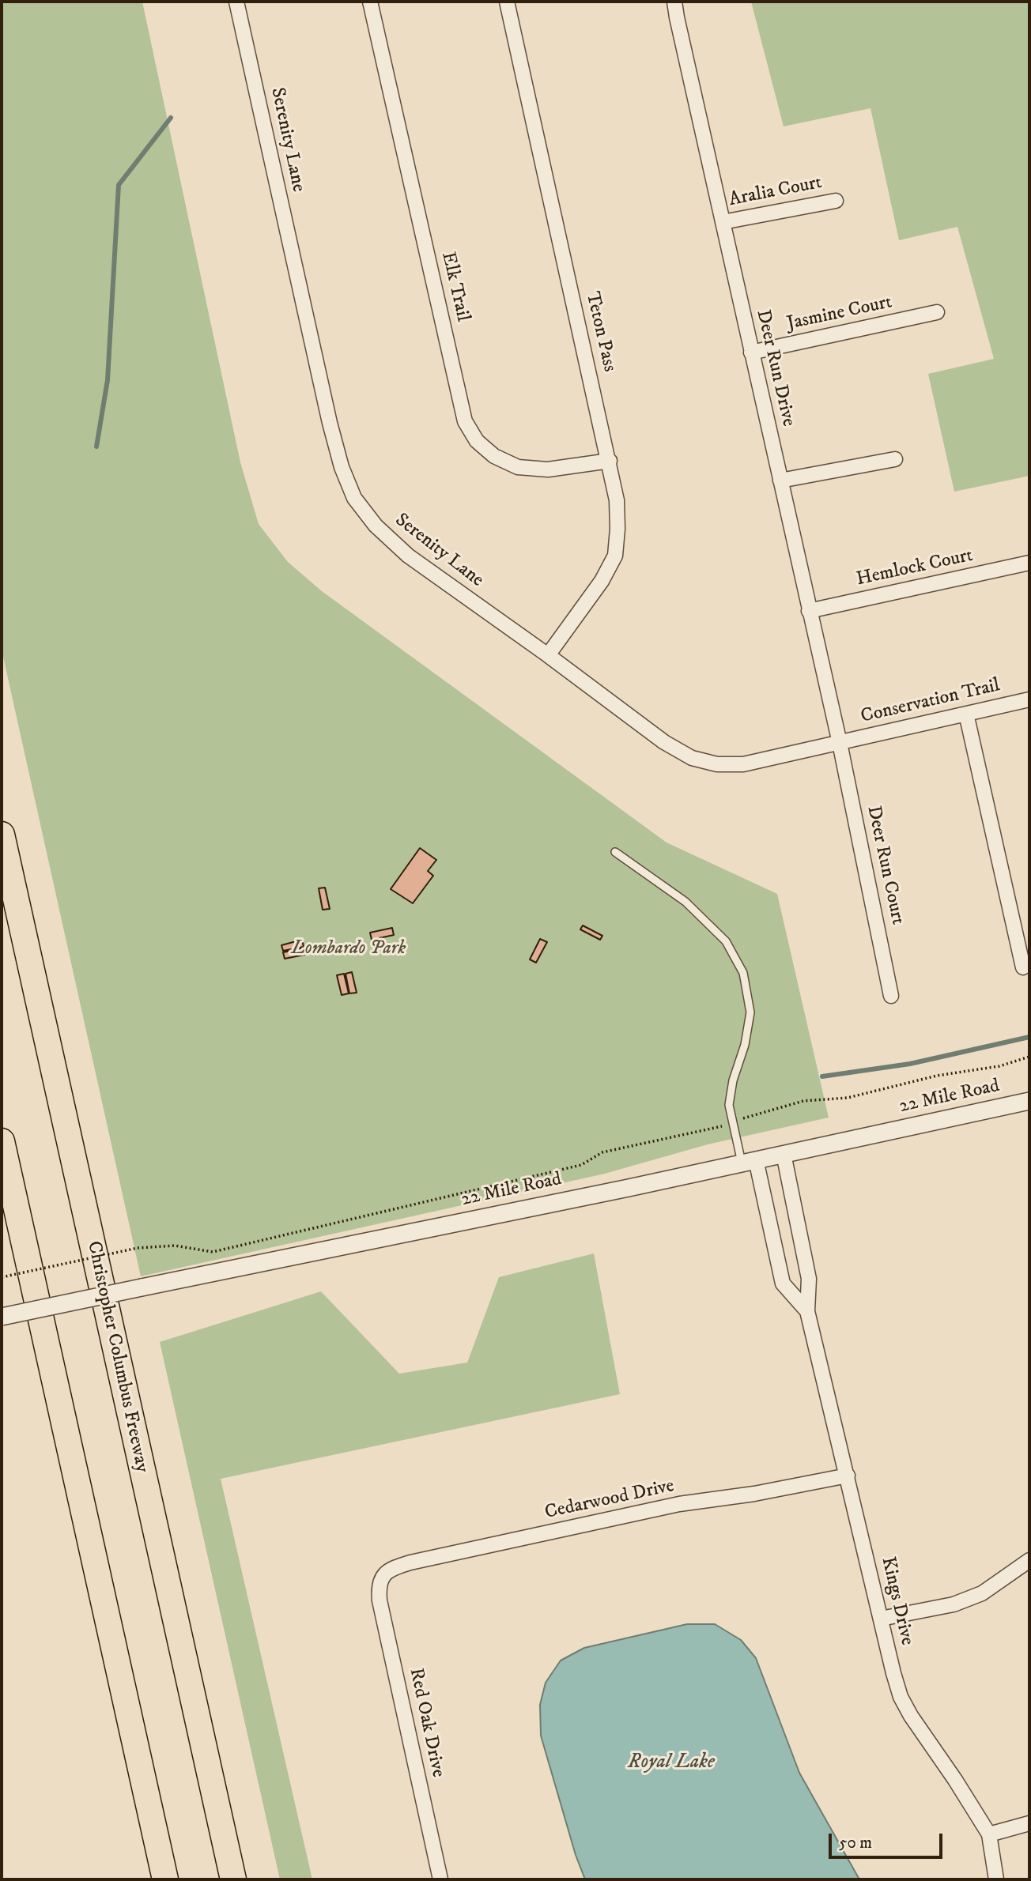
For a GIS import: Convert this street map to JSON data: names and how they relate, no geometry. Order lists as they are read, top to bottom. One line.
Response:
{"streets":{"highway":["Christopher Columbus Freeway"],"street":["Serenity Lane","Aralia Court","Elk Trail","Jasmine Court","Teton Pass","Deer Run Drive","Hemlock Court","Conservation Trail","Deer Run Court","22 Mile Road","Cedarwood Drive","Kings Drive","Red Oak Drive"]},"crossings":[["Serenity Lane","Teton Pass"],["Serenity Lane","Deer Run Drive"],["Serenity Lane","Conservation Trail"],["Serenity Lane","Deer Run Court"],["Aralia Court","Deer Run Drive"],["Elk Trail","Teton Pass"],["Jasmine Court","Deer Run Drive"],["Deer Run Drive","Hemlock Court"],["Deer Run Drive","Conservation Trail"],["Deer Run Drive","Deer Run Court"],["Conservation Trail","Deer Run Court"],["22 Mile Road","Kings Drive"],["Cedarwood Drive","Kings Drive"],["Cedarwood Drive","Red Oak Drive"]],"water":["Royal Lake"],"parks":["Lombardo Park"],"scale_bar":"50 m"}
